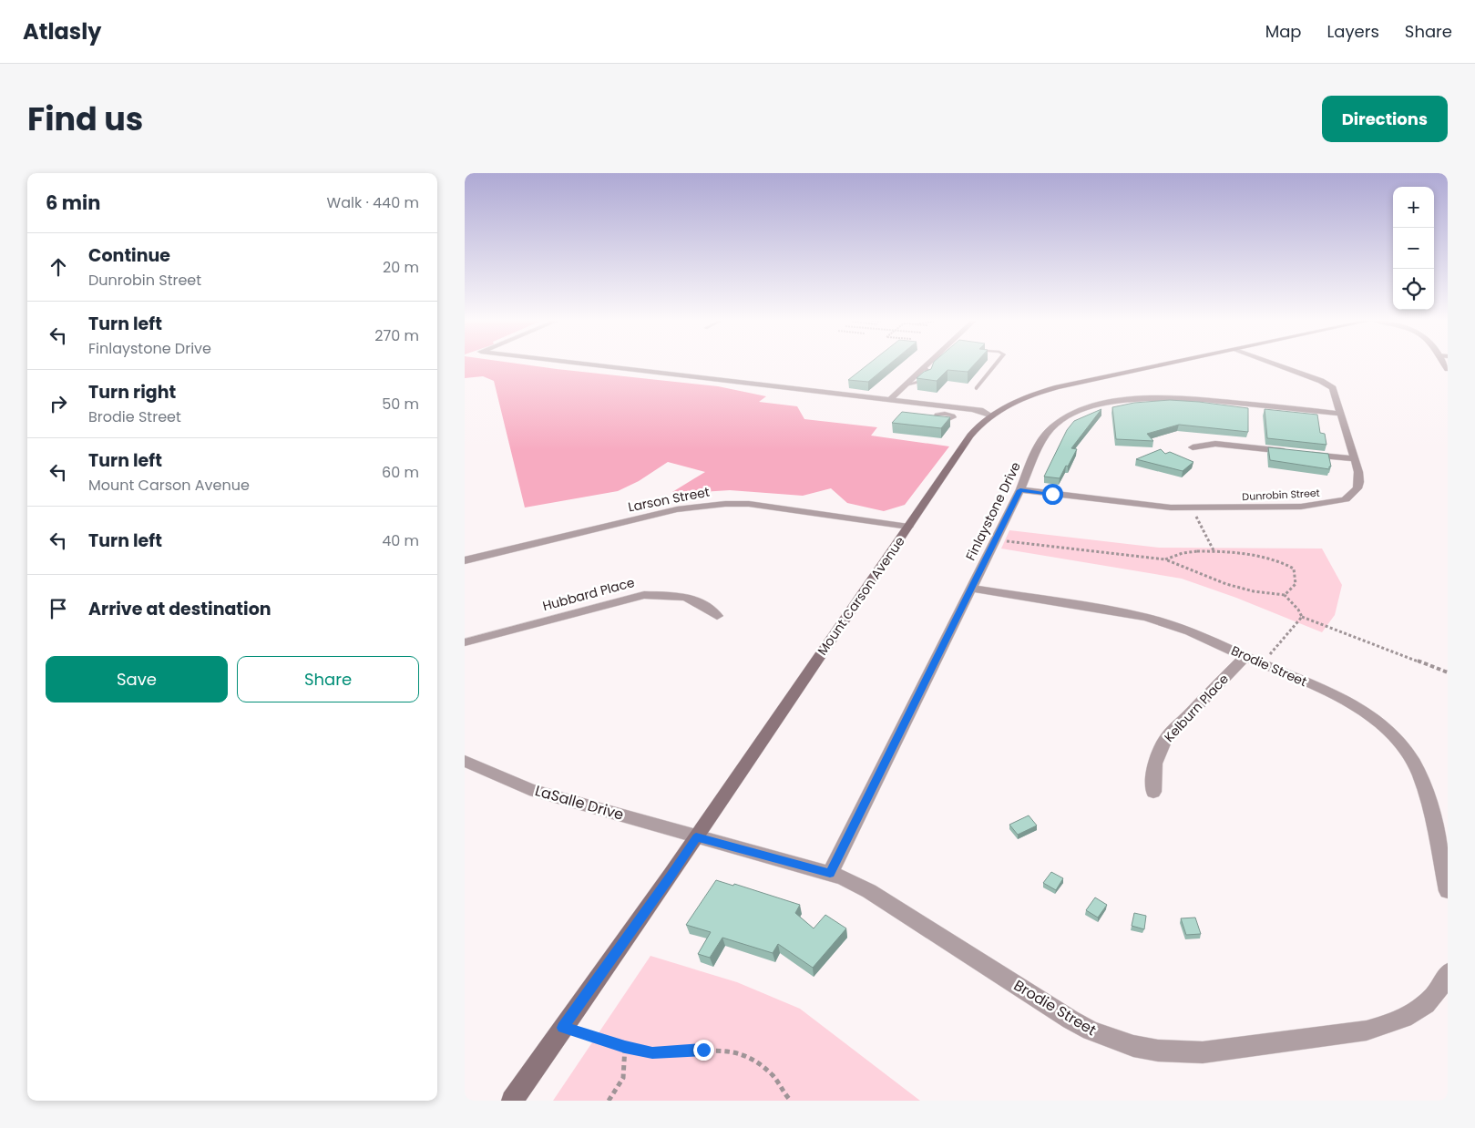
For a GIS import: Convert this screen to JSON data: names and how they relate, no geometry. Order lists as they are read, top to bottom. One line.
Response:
{"streets":{"main road":["Mount Carson Avenue"],"street":["Dunrobin Street","Larson Street","Finlaystone Drive","Hubbard Place","Brodie Street","Kelburn Place","LaSalle Drive"]},"crossings":[["Dunrobin Street","Finlaystone Drive"],["Larson Street","Mount Carson Avenue"],["Finlaystone Drive","Brodie Street"],["Mount Carson Avenue","Brodie Street"],["Mount Carson Avenue","LaSalle Drive"],["Brodie Street","Kelburn Place"],["Brodie Street","LaSalle Drive"]],"page":{"header":"Atlasly","nav":["Map","Layers","Share"],"title":"Find us","buttons":["Directions",["Save","Share"]],"heading":["6 min","Walk · 440 m"],"map_buttons":["+","−"],"list":[["Continue","Dunrobin Street","20 m"],["Turn left","Finlaystone Drive","270 m"],["Turn right","Brodie Street","50 m"],["Turn left","Mount Carson Avenue","60 m"],["Turn left","40 m"],"Arrive at destination"]}}
